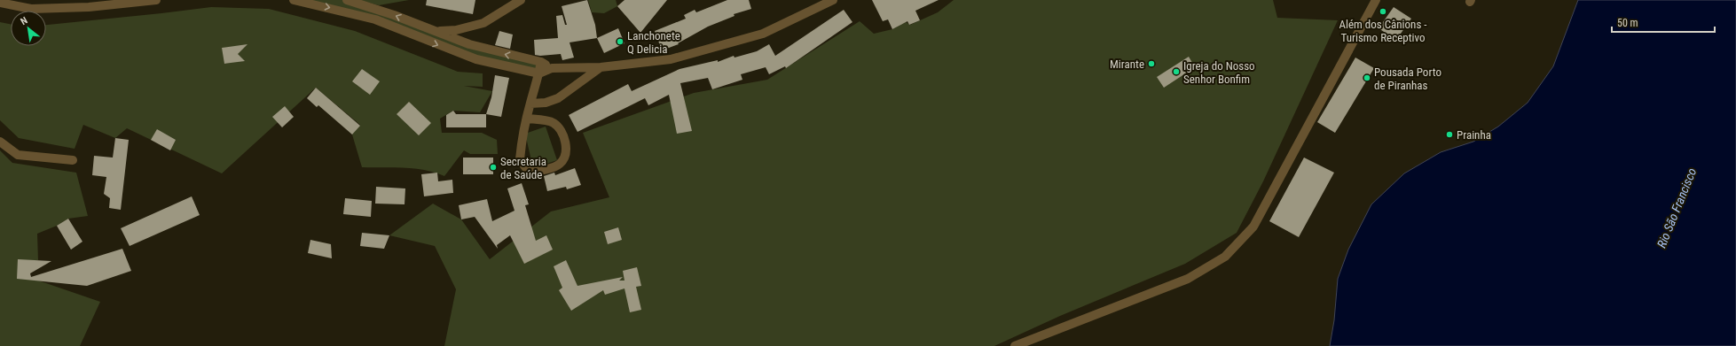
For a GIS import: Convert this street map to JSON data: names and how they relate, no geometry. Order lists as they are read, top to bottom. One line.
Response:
{"water":["Rio São Francisco"],"places":["Além dos Cânions - Turismo Receptivo","Lanchonete Q Delicia","Mirante","Igreja do Nosso Senhor Bonfim","Pousada Porto de Piranhas","Prainha","Secretaria de Saúde"],"scale_bar":"50 m","north":"top left"}
